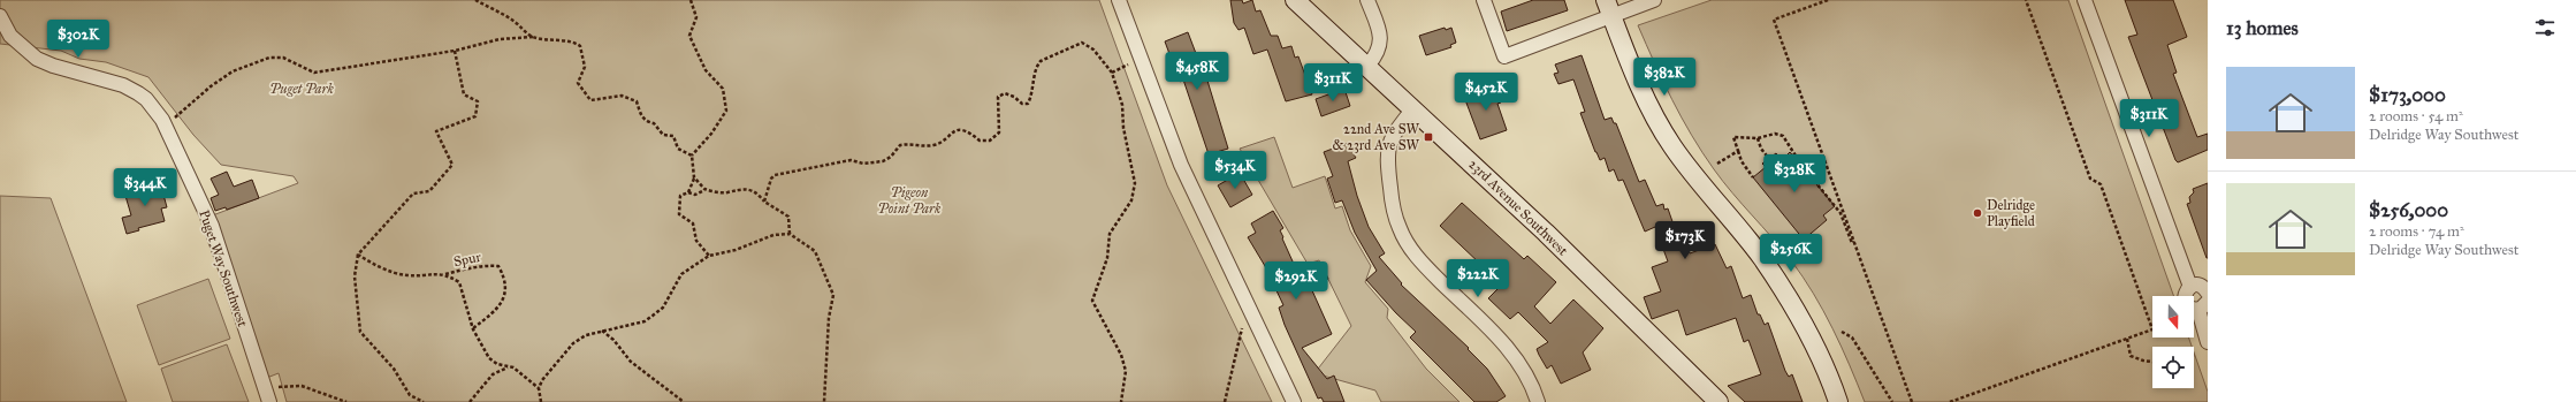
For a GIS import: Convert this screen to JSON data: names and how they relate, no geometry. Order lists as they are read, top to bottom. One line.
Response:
{"streets":{"street":["23rd Avenue Southwest","Puget Way Southwest"],"path":["Spur"]},"parks":["Puget Park","Pigeon Point Park"],"places":{"transit":["22nd Ave SW & 23rd Ave SW"],"other":["Delridge Playfield"]},"north":"bottom","page":{"heading":"13 homes","price":["$302K","$458K","$382K","$311K","$452K","$311K","$534K","$328K","$344K","$173K","$256K","$222K","$292K"],"list":[{"name":"$173,000","note":"2 rooms · 54 m² · Delridge Way Southwest"},{"name":"$256,000","note":"2 rooms · 74 m² · Delridge Way Southwest"}]}}
